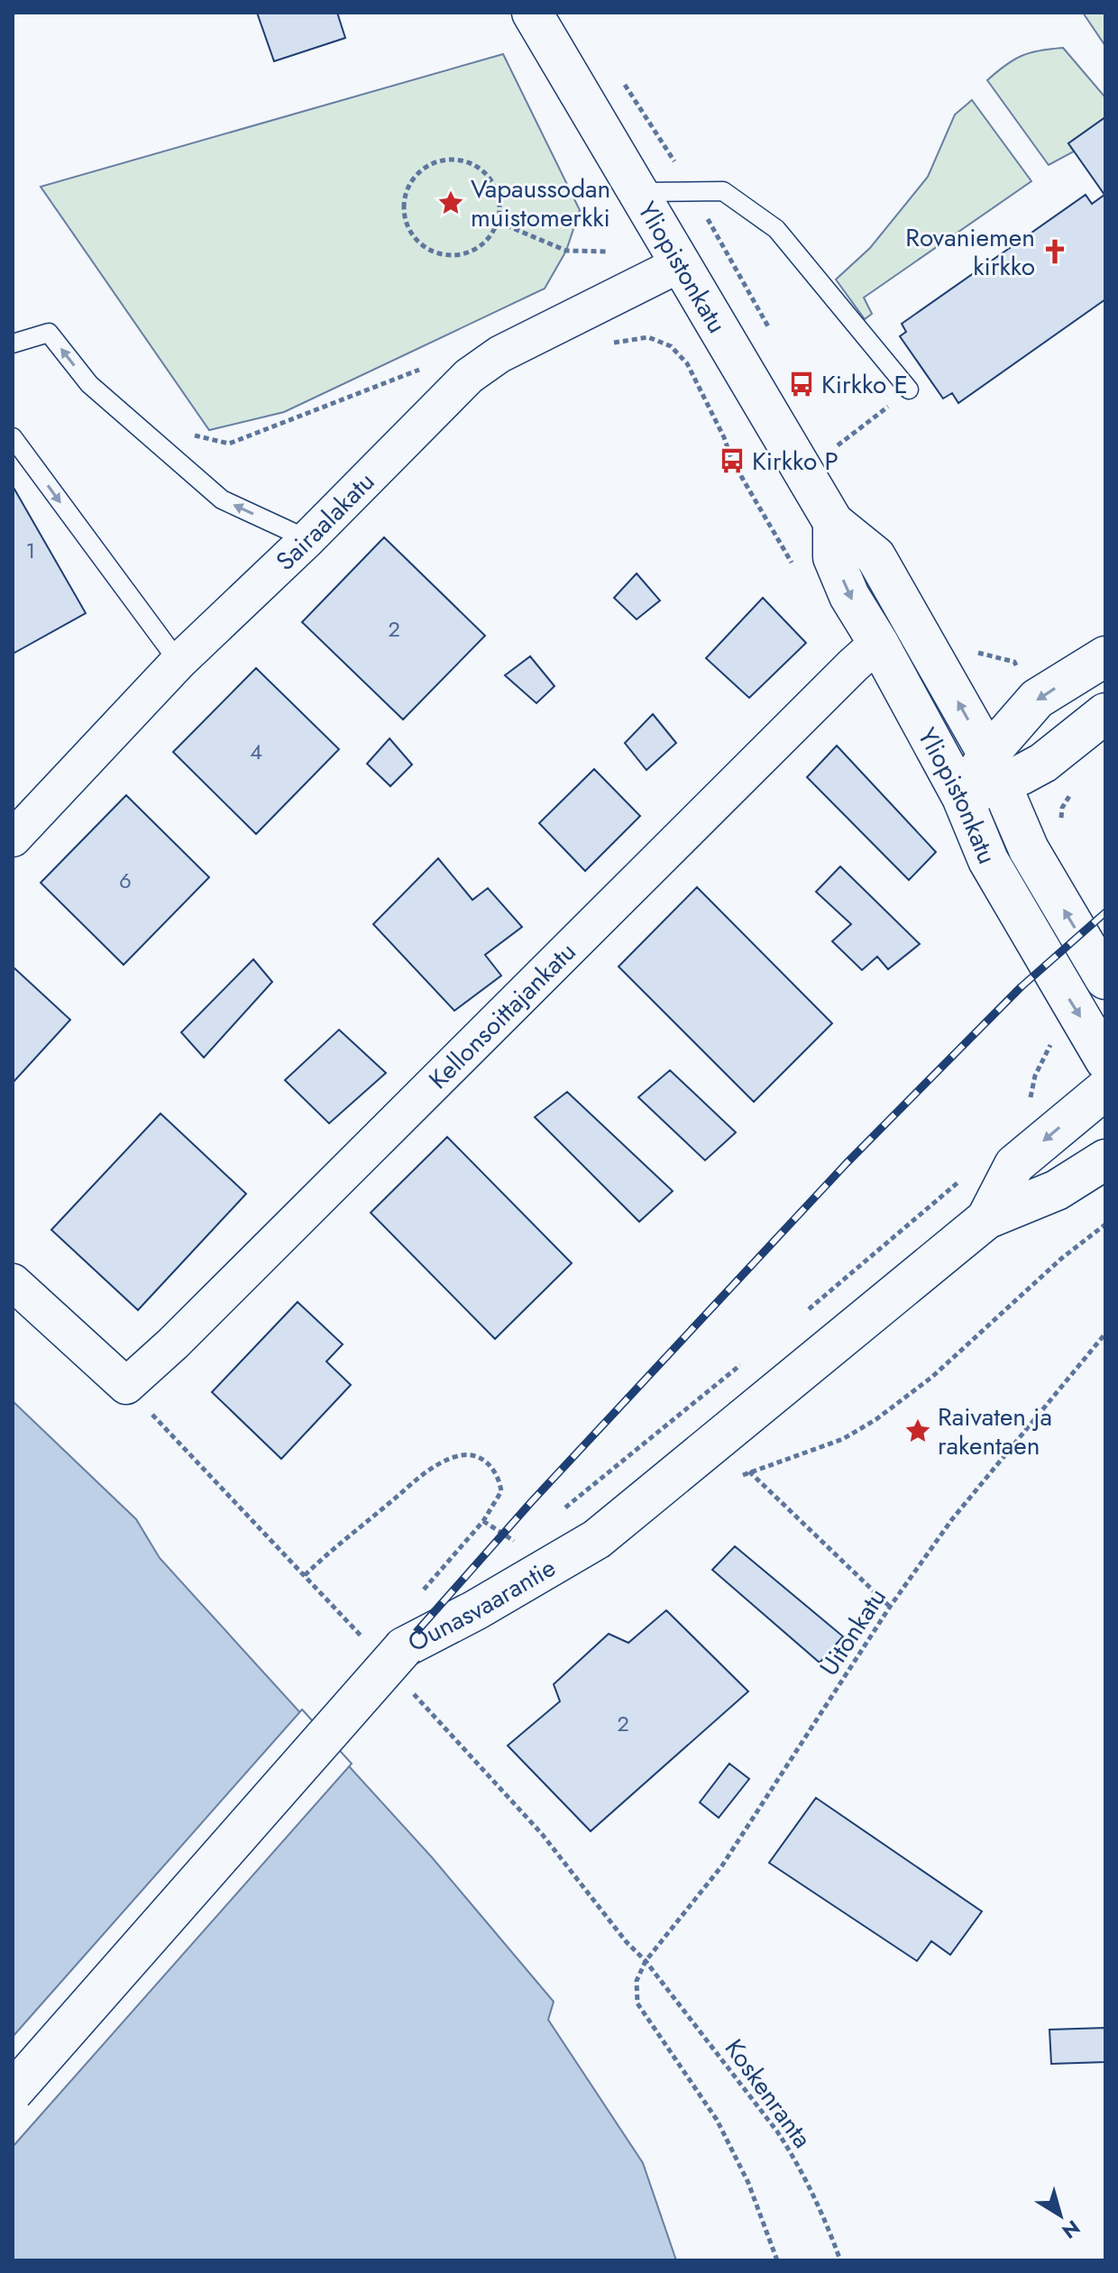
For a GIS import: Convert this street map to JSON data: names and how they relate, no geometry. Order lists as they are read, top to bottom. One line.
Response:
{"streets":{"street":["Yliopistonkatu","Sairaalakatu","Kellonsoittajankatu","Ounasvaarantie"],"path":["Uitonkatu","Koskenranta"]},"crossings":[["Yliopistonkatu","Sairaalakatu"],["Yliopistonkatu","Kellonsoittajankatu"],["Uitonkatu","Koskenranta"]],"places":{"place":["Vapaussodan muistomerkki","Raivaten ja rakentaen"],"church":["Rovaniemen kirkko"],"bus stop":["Kirkko E","Kirkko P"]},"house_numbers":["1","2","4","6","2"],"north":"bottom right"}
